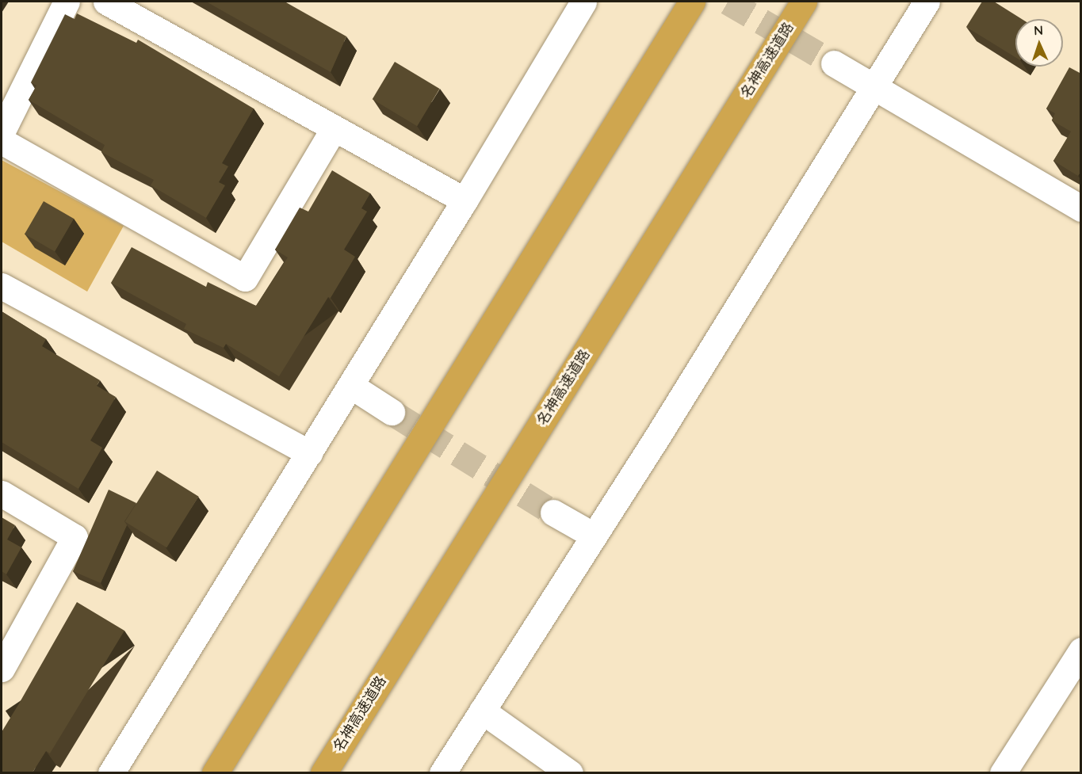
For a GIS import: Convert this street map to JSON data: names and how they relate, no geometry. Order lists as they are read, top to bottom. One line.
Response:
{"streets":{"highway":["名神高速道路"]},"north":"top"}
